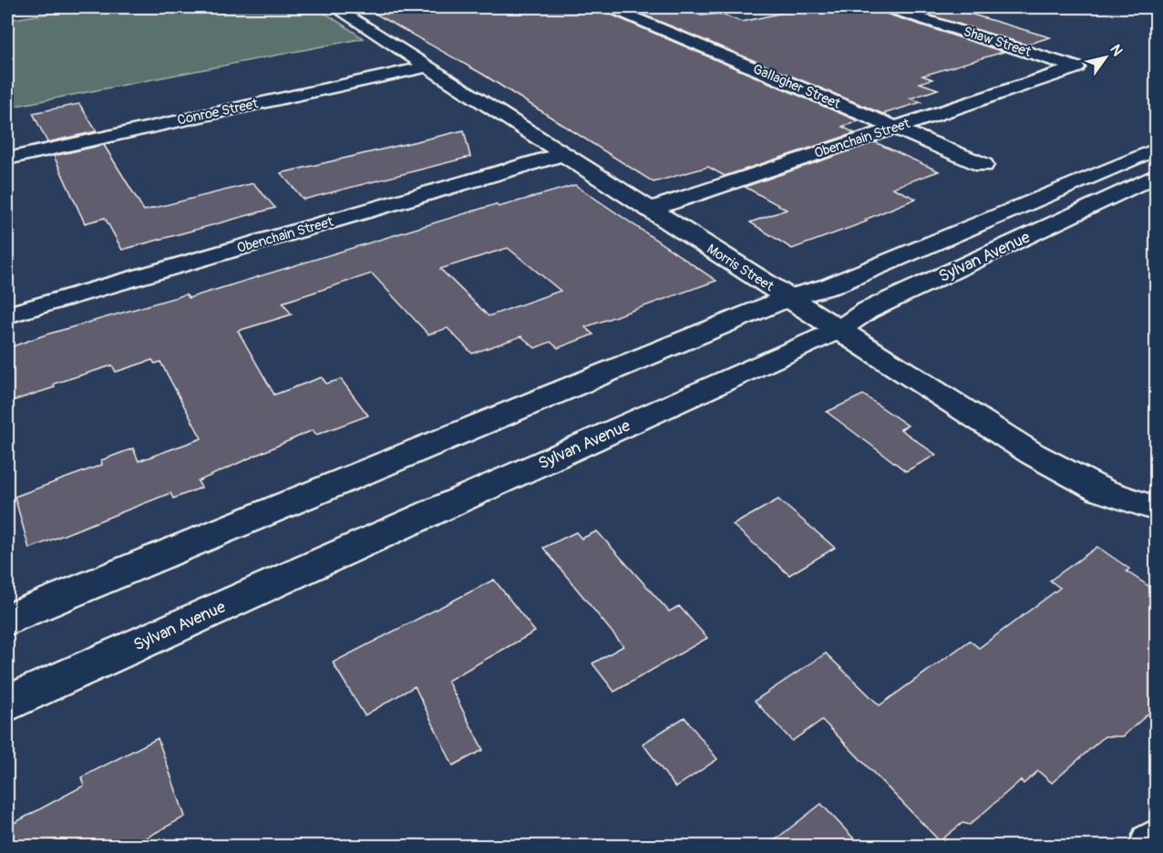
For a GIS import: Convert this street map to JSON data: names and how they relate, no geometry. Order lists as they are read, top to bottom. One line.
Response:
{"streets":{"street":["Shaw Street","Gallagher Street","Conroe Street","Obenchain Street","Sylvan Avenue","Morris Street"]},"crossings":[["Shaw Street","Obenchain Street"],["Gallagher Street","Obenchain Street"],["Conroe Street","Morris Street"],["Obenchain Street","Morris Street"],["Sylvan Avenue","Morris Street"]],"north":"top right"}
